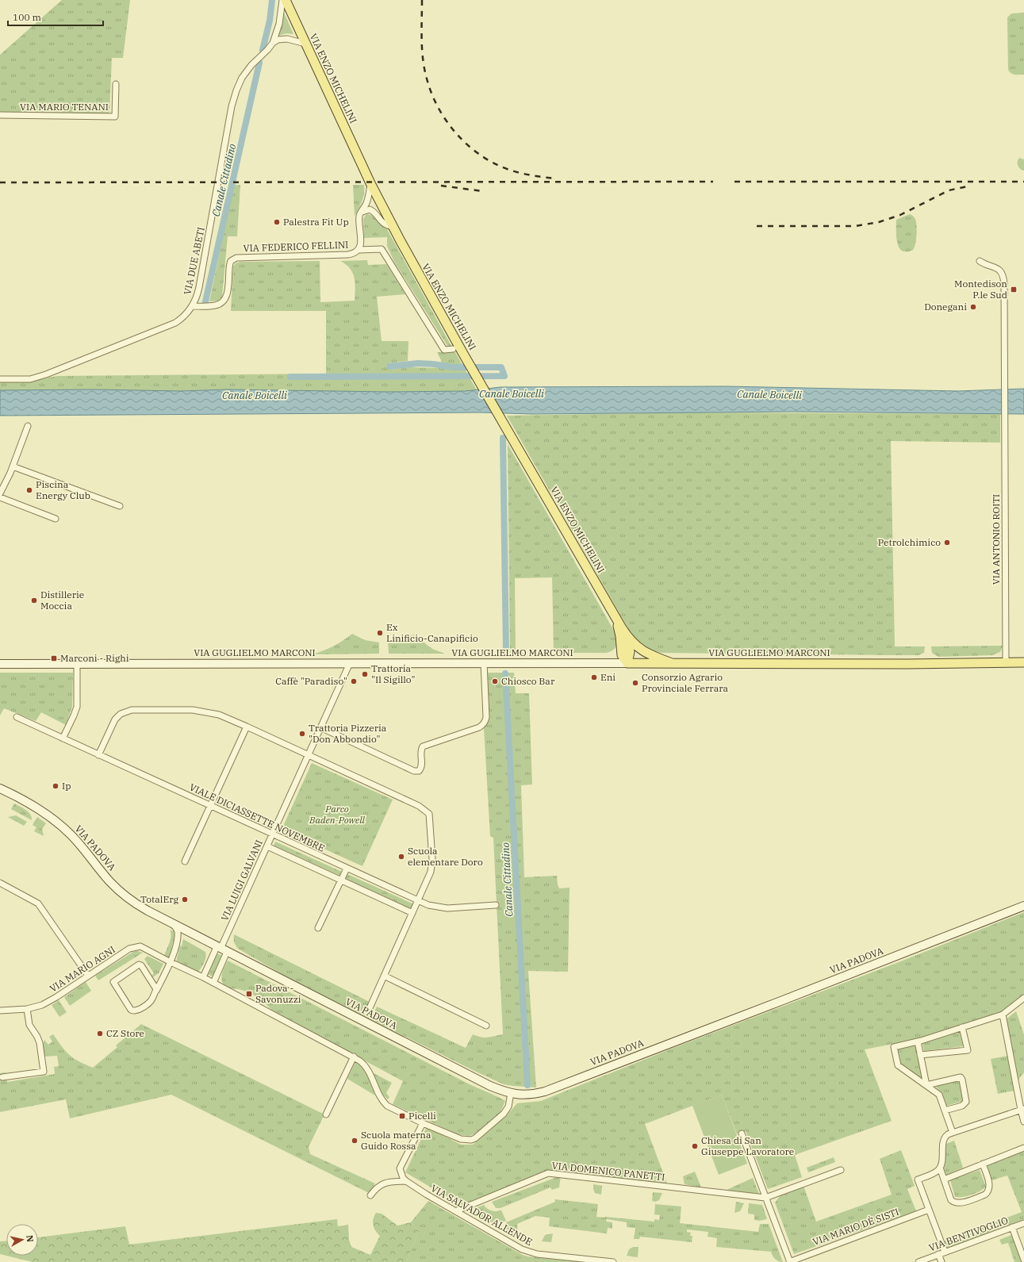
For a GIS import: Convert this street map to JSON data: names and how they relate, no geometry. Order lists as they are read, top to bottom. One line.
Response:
{"streets":{"main road":["VIA ENZO MICHELINI","VIA GUGLIELMO MARCONI","VIA PADOVA"],"street":["VIA MARIO TENANI","VIA FEDERICO FELLINI","VIA DUE ABETI","VIA ANTONIO ROITI","VIALE DICIASSETTE NOVEMBRE","VIA LUIGI GALVANI","VIA MARIO AGNI","VIA DOMENICO PANETTI","VIA SALVADOR ALLENDE","VIA MARIO DÈ SISTI","VIA BENTIVOGLIO"]},"crossings":[["VIA ENZO MICHELINI","VIA FEDERICO FELLINI"],["VIA ENZO MICHELINI","VIA GUGLIELMO MARCONI"],["VIA FEDERICO FELLINI","VIA DUE ABETI"],["VIA ANTONIO ROITI","VIA GUGLIELMO MARCONI"],["VIA GUGLIELMO MARCONI","VIA LUIGI GALVANI"],["VIALE DICIASSETTE NOVEMBRE","VIA LUIGI GALVANI"],["VIA PADOVA","VIA LUIGI GALVANI"],["VIA DOMENICO PANETTI","VIA SALVADOR ALLENDE"]],"water":["Canale Cittadino","Canale Boicelli"],"parks":["Parco Baden-Powell"],"places":{"other":["Palestra Fit Up","Donegani","Piscina Energy Club","Petrolchimico","Distillerie Moccia","Ex Linificio-Canapificio","Trattoria \"Il Sigillo\"","Eni","Caffè \"Paradiso\"","Chiosco Bar","Consorzio Agrario Provinciale Ferrara","Trattoria Pizzeria \"Don Abbondio\"","Ip","Scuola elementare Doro","TotalErg","CZ Store","Scuola materna Guido Rossa","Chiesa di San Giuseppe Lavoratore"],"transit":["Montedison P.le Sud","Marconi - Righi","Padova - Savonuzzi","Picelli"]},"scale_bar":"100 m","north":"right"}
